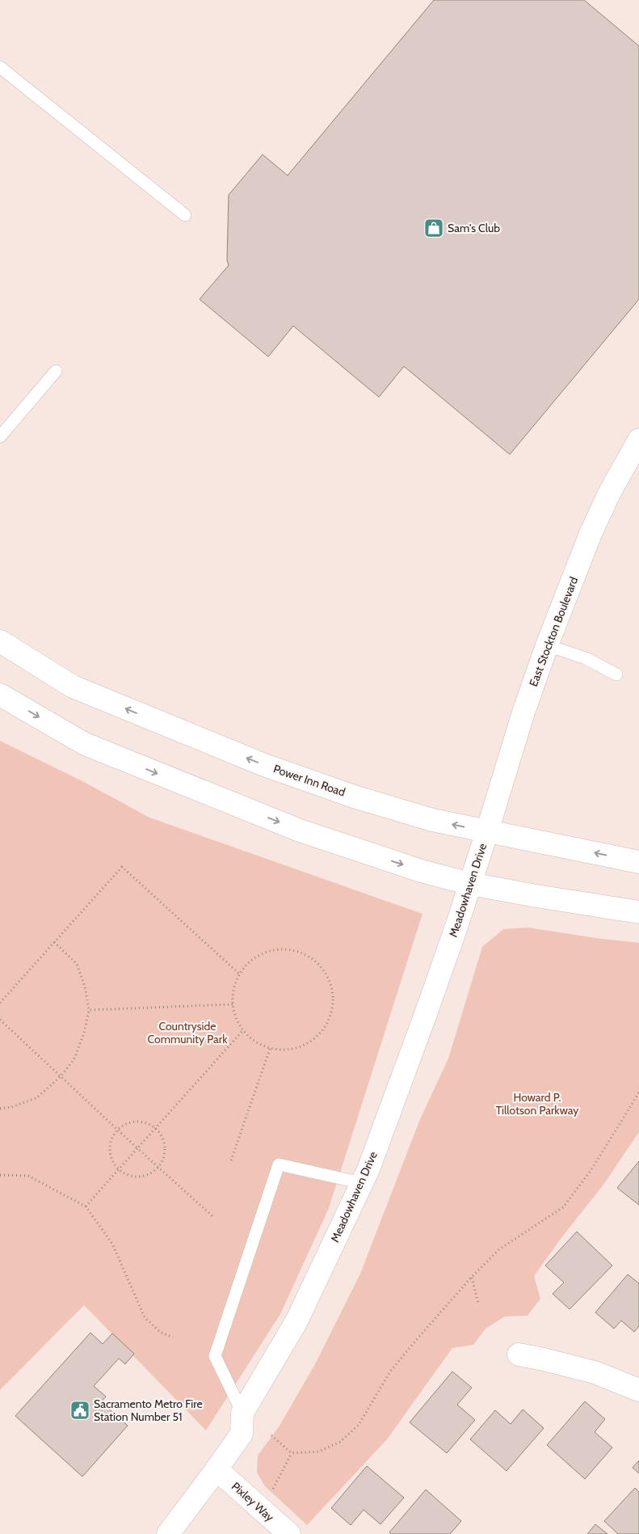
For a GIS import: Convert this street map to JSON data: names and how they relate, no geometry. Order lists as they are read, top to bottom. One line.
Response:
{"streets":{"street":["East Stockton Boulevard","Power Inn Road","Meadowhaven Drive","Pixley Way"]},"crossings":[["East Stockton Boulevard","Power Inn Road"],["East Stockton Boulevard","Meadowhaven Drive"],["Power Inn Road","Meadowhaven Drive"],["Meadowhaven Drive","Pixley Way"]],"parks":["Countryside Community Park","Howard P. Tillotson Parkway"],"places":{"shop":["Sam's Club"],"public building":["Sacramento Metro Fire Station Number 51"]}}
